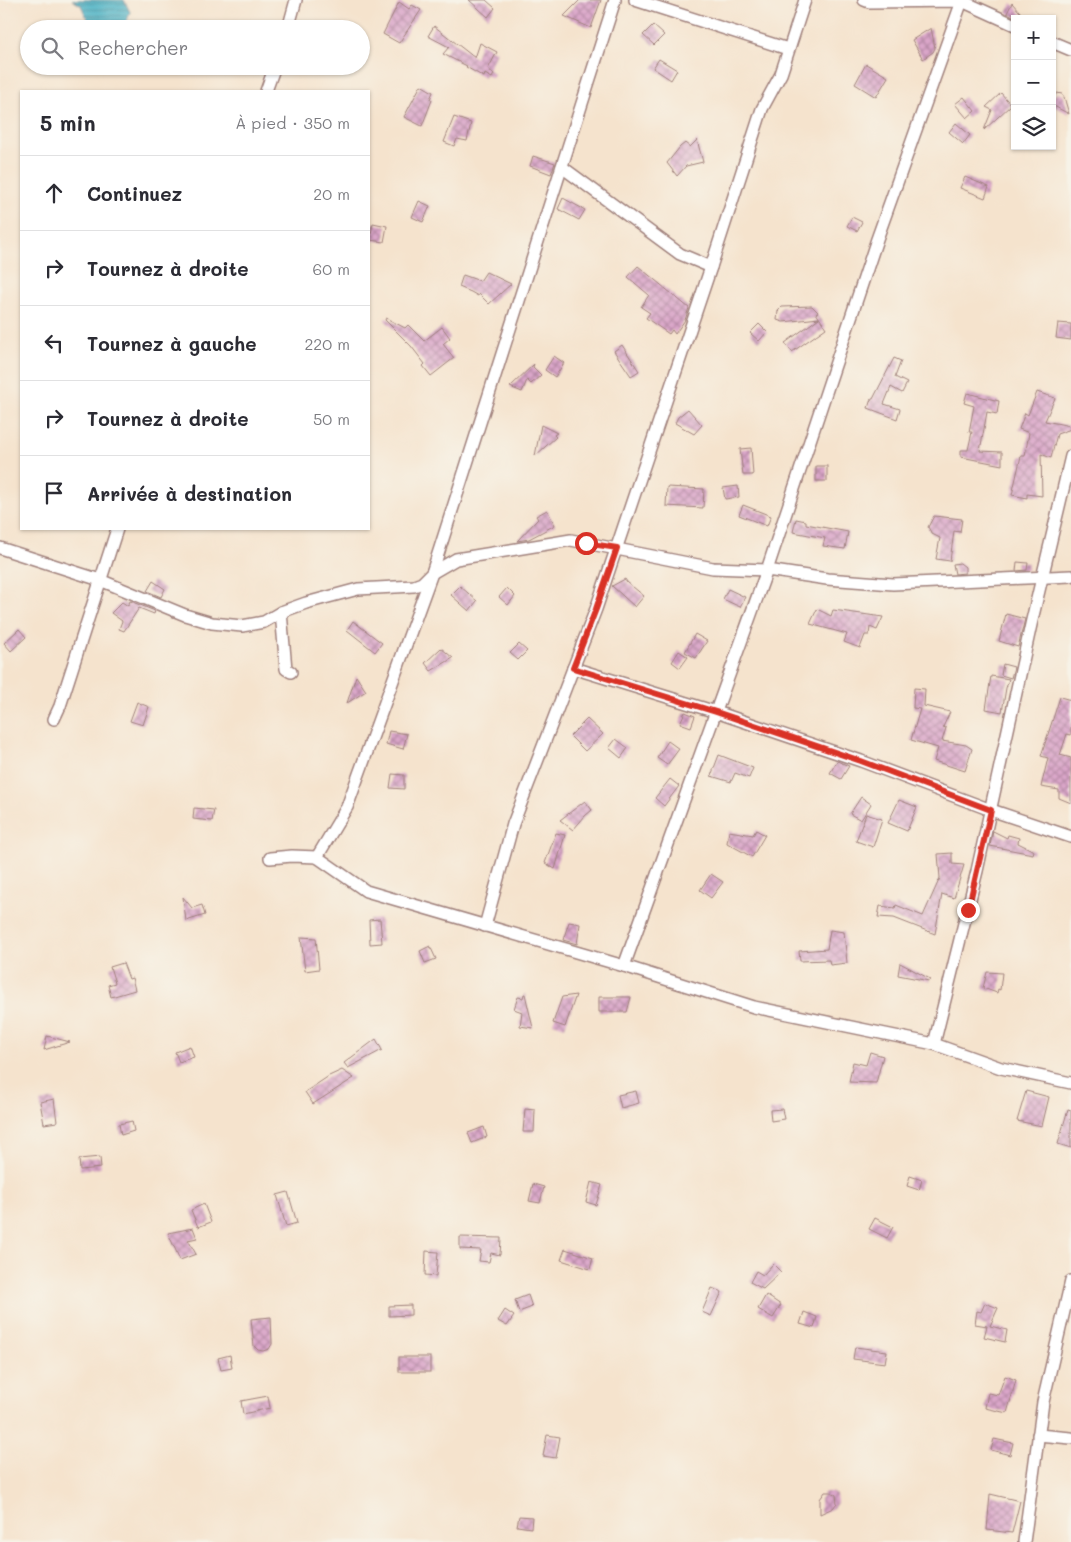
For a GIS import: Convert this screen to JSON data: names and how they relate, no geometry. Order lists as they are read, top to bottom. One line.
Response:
{"page":{"map_buttons":["+","−"],"search":"Rechercher","heading":["5 min","À pied · 350 m"],"list":[["Continuez","20 m"],["Tournez à droite","60 m"],["Tournez à gauche","220 m"],["Tournez à droite","50 m"],"Arrivée à destination"]}}
